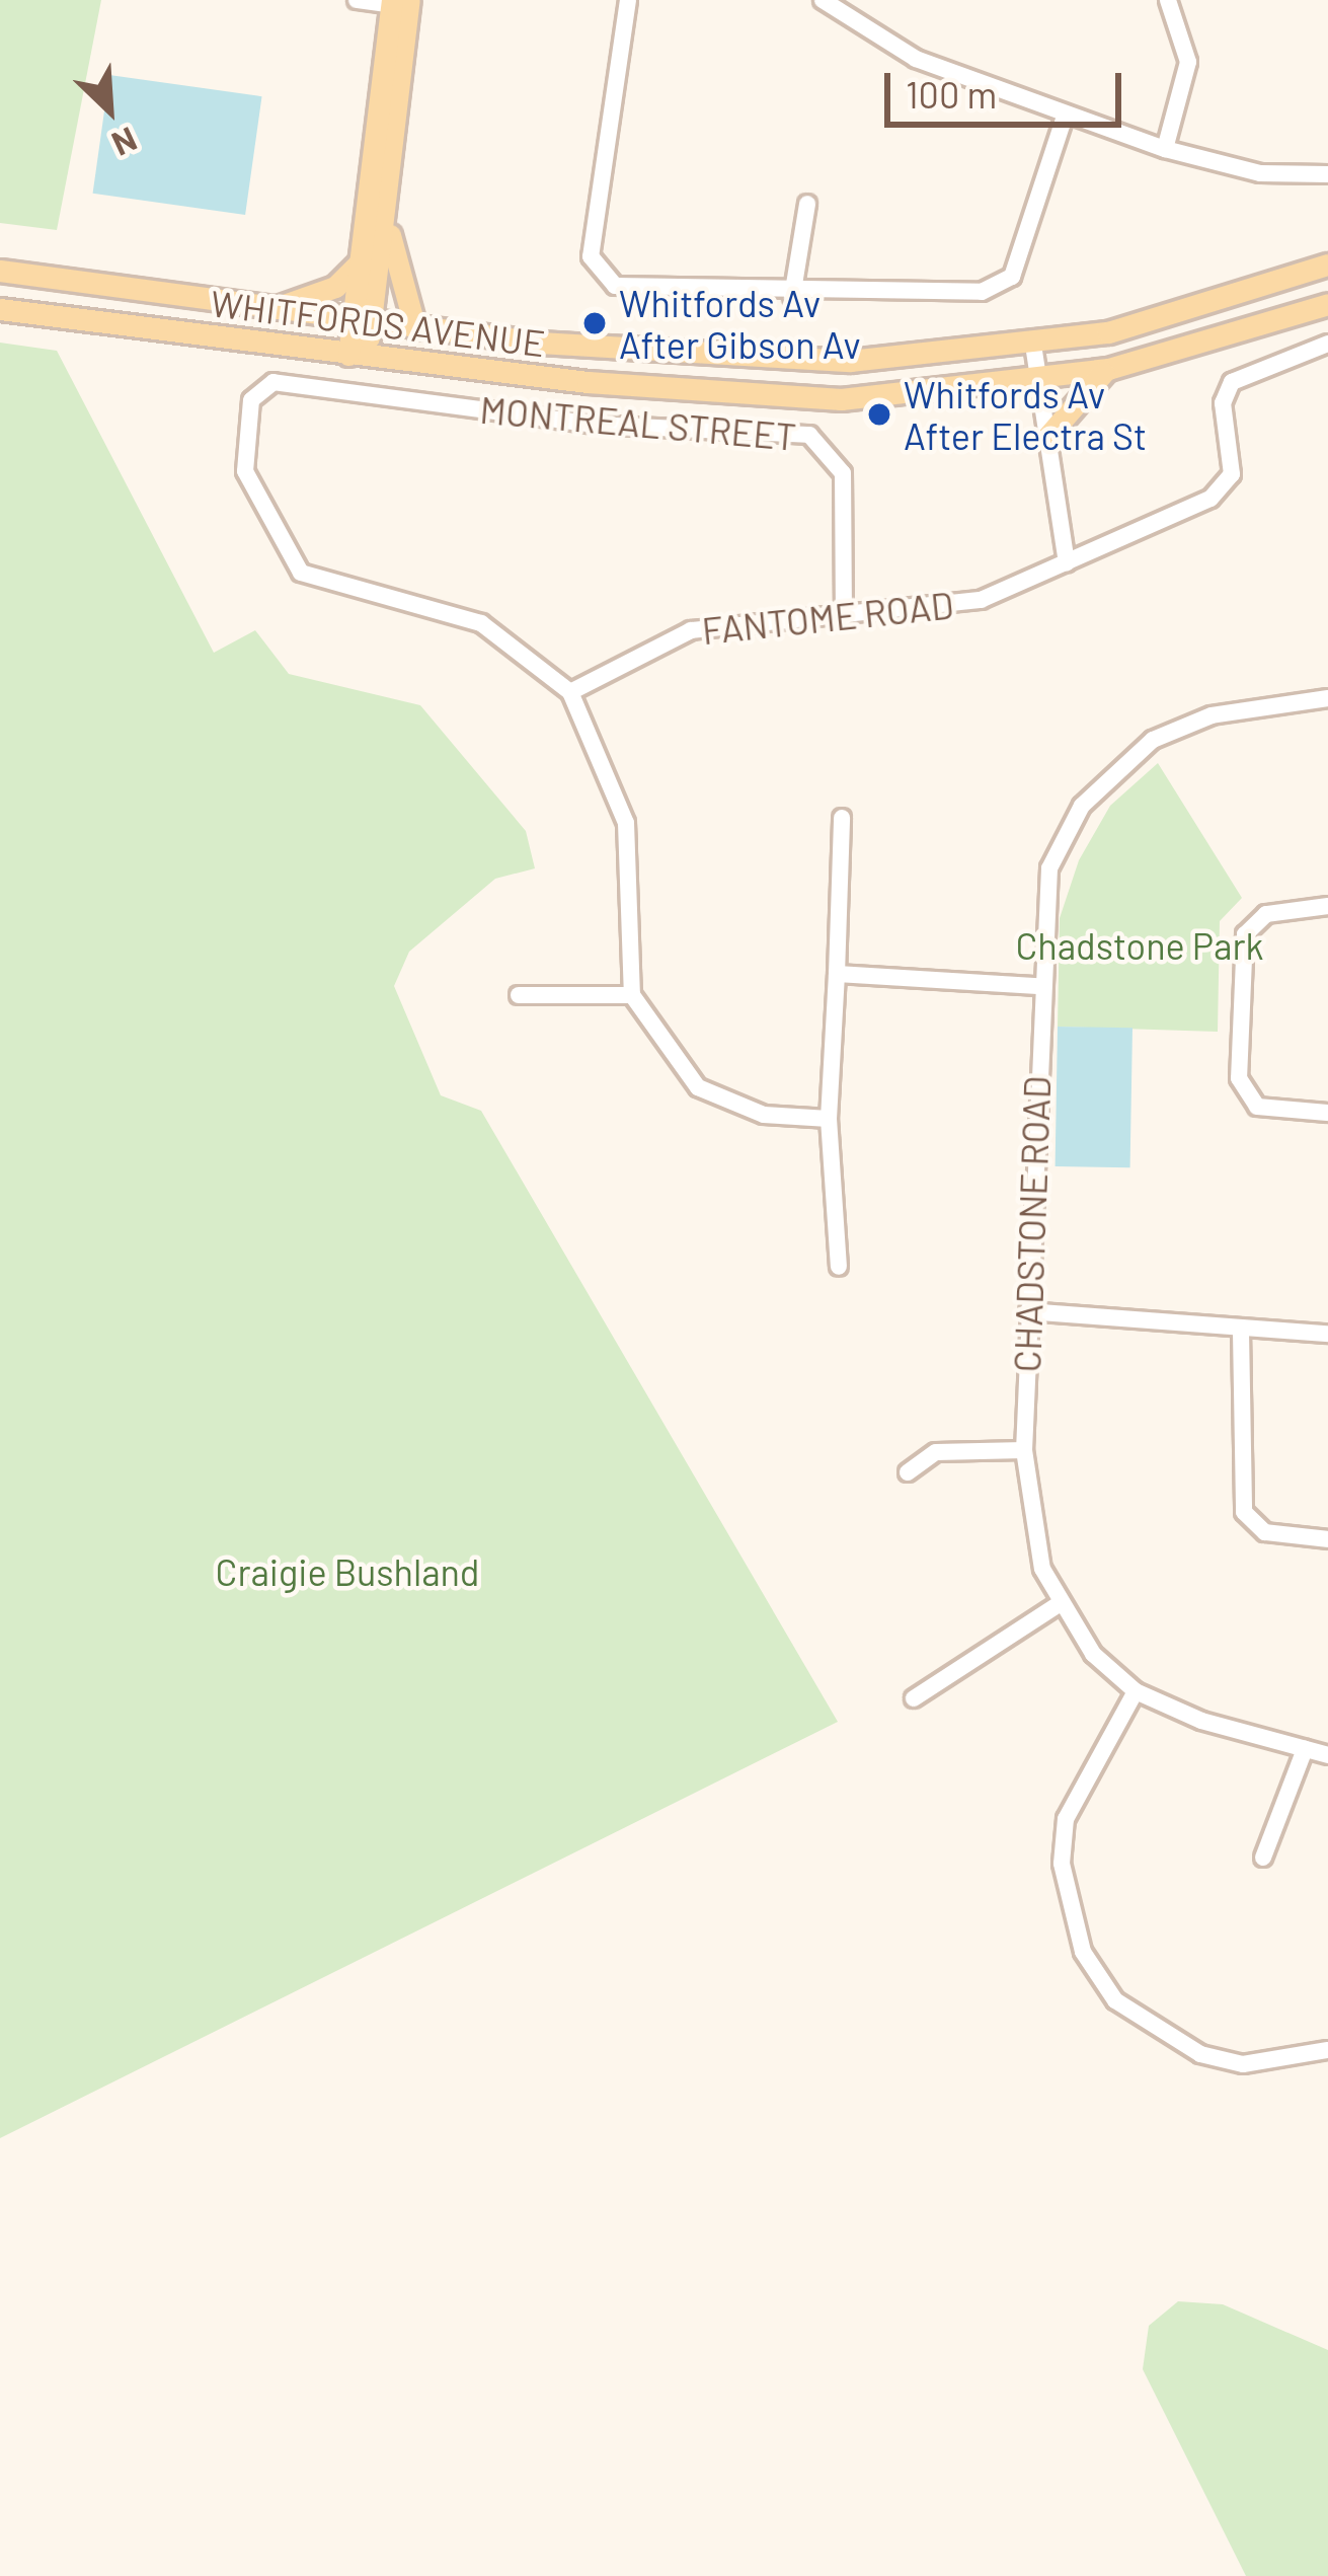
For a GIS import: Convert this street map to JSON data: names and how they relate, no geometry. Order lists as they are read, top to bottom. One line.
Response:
{"streets":{"main road":["WHITFORDS AVENUE"],"street":["MONTREAL STREET","FANTOME ROAD","CHADSTONE ROAD"]},"crossings":[["MONTREAL STREET","FANTOME ROAD"]],"parks":["Chadstone Park","Craigie Bushland"],"places":["Whitfords Av After Gibson Av","Whitfords Av After Electra St"],"scale_bar":"100 m","north":"bottom right"}
